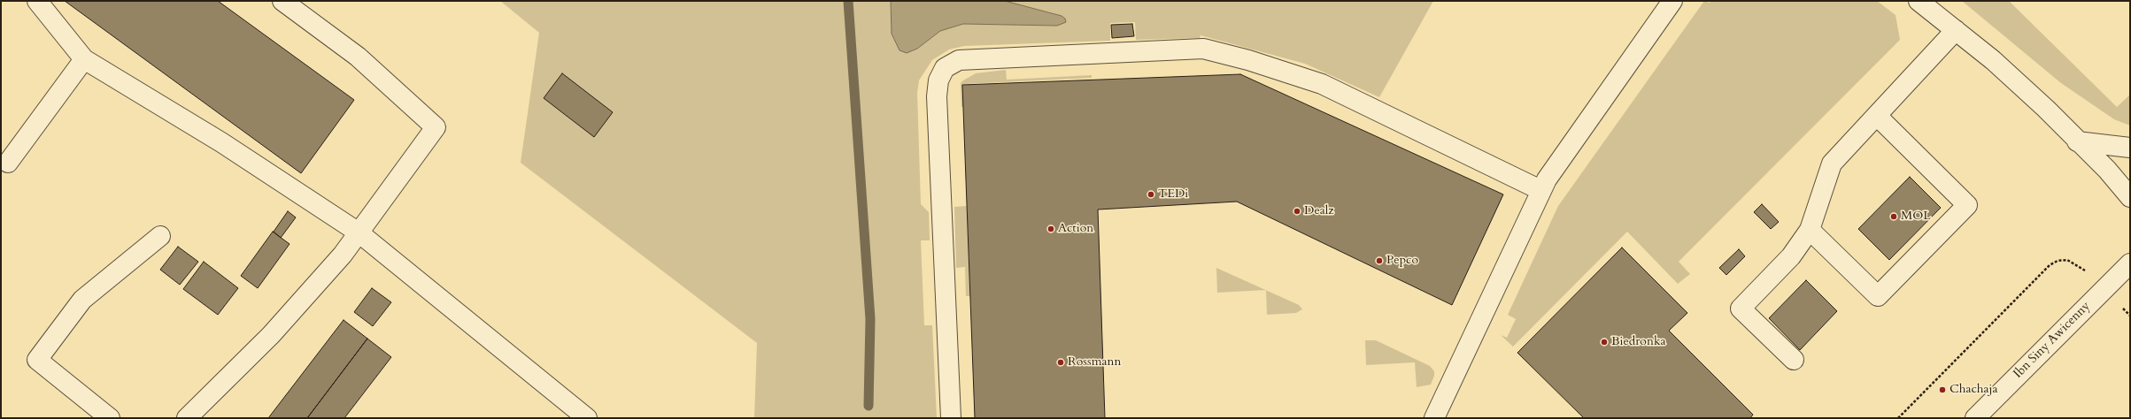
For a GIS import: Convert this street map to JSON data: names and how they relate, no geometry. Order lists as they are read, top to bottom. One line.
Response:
{"streets":{"street":["Ibn Siny Awicenny"]},"places":["TEDi","Dealz","MOL","Action","Pepco","Biedronka","Rossmann","Chachaja"]}
